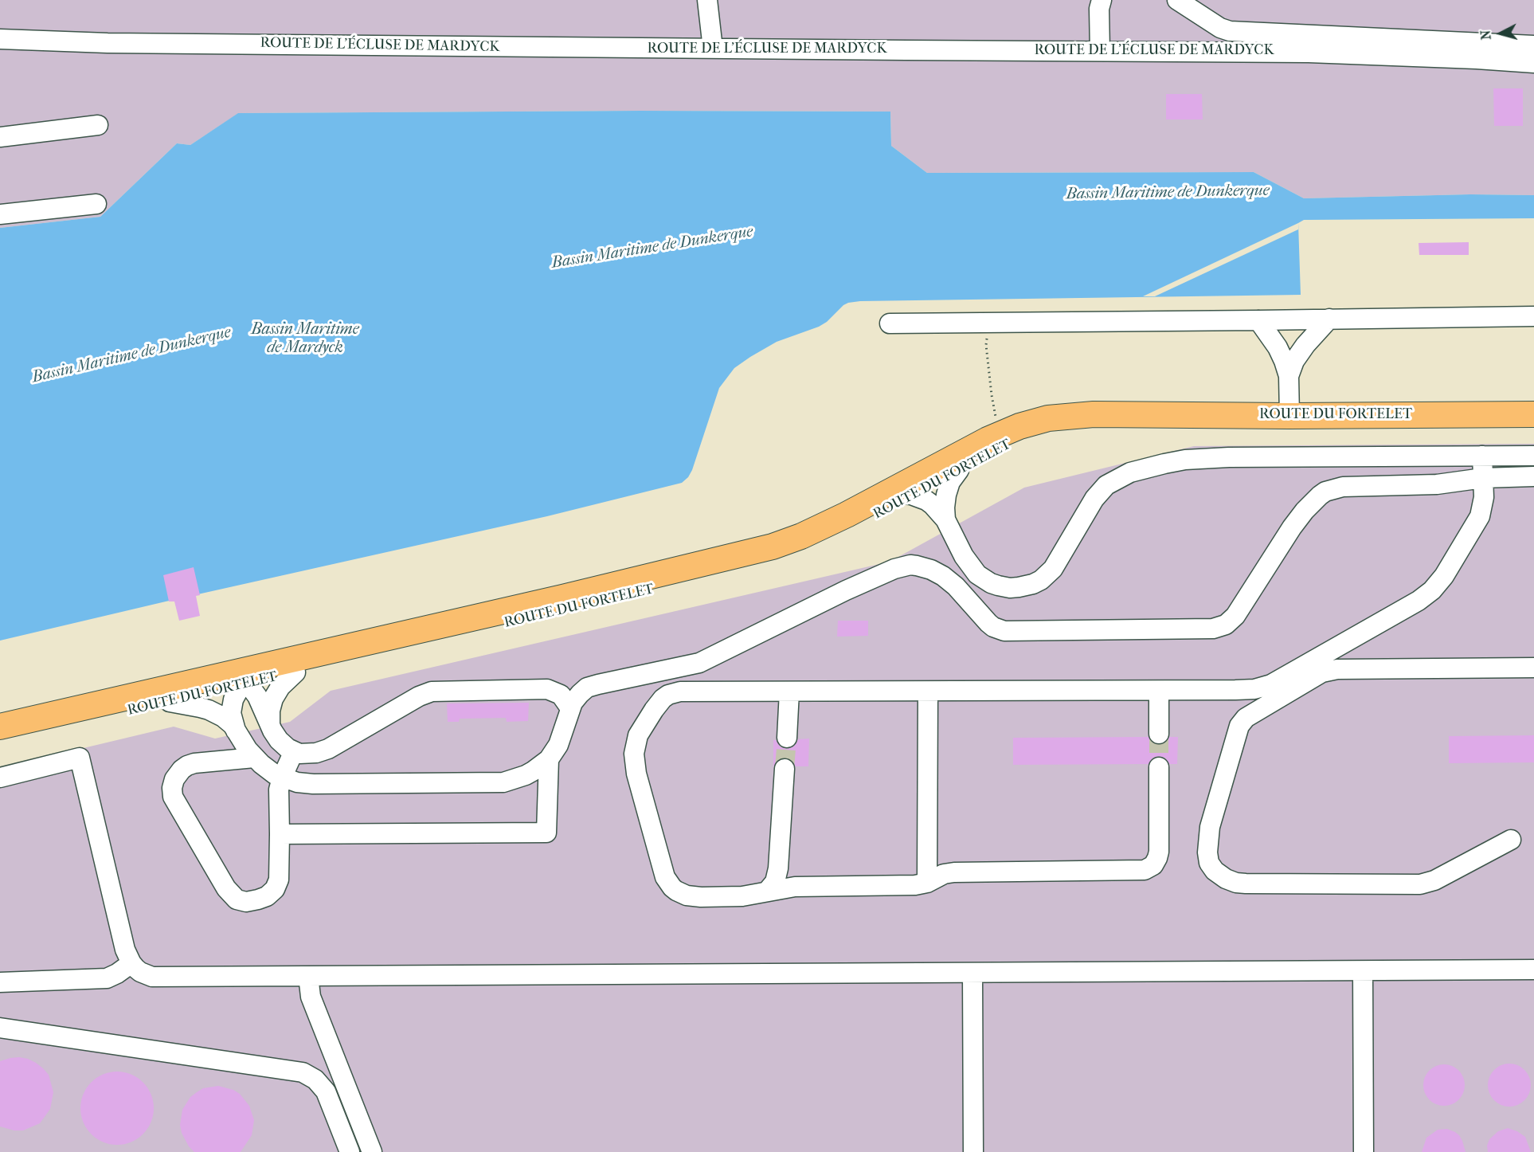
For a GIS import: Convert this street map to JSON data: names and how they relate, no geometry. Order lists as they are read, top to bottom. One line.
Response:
{"streets":{"main road":["ROUTE DU FORTELET"],"street":["ROUTE DE L'ÉCLUSE DE MARDYCK"]},"water":["Bassin Maritime de Dunkerque","Bassin Maritime de Mardyck"],"north":"left"}
